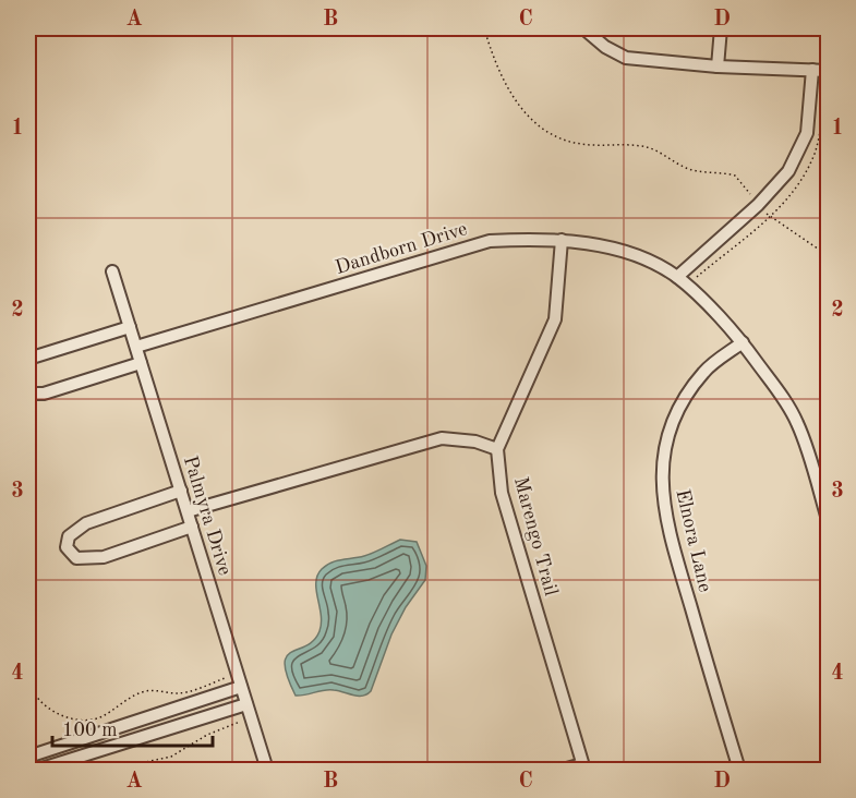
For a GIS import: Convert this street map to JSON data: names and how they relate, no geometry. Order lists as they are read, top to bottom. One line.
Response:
{"streets":{"street":["Dandborn Drive","Palmyra Drive","Marengo Trail","Elnora Lane"]},"crossings":[["Dandborn Drive","Palmyra Drive"],["Dandborn Drive","Marengo Trail"],["Dandborn Drive","Elnora Lane"]],"scale_bar":"100 m","grid":{"columns":["A","B","C","D"],"rows":["1","2","3","4"]}}
